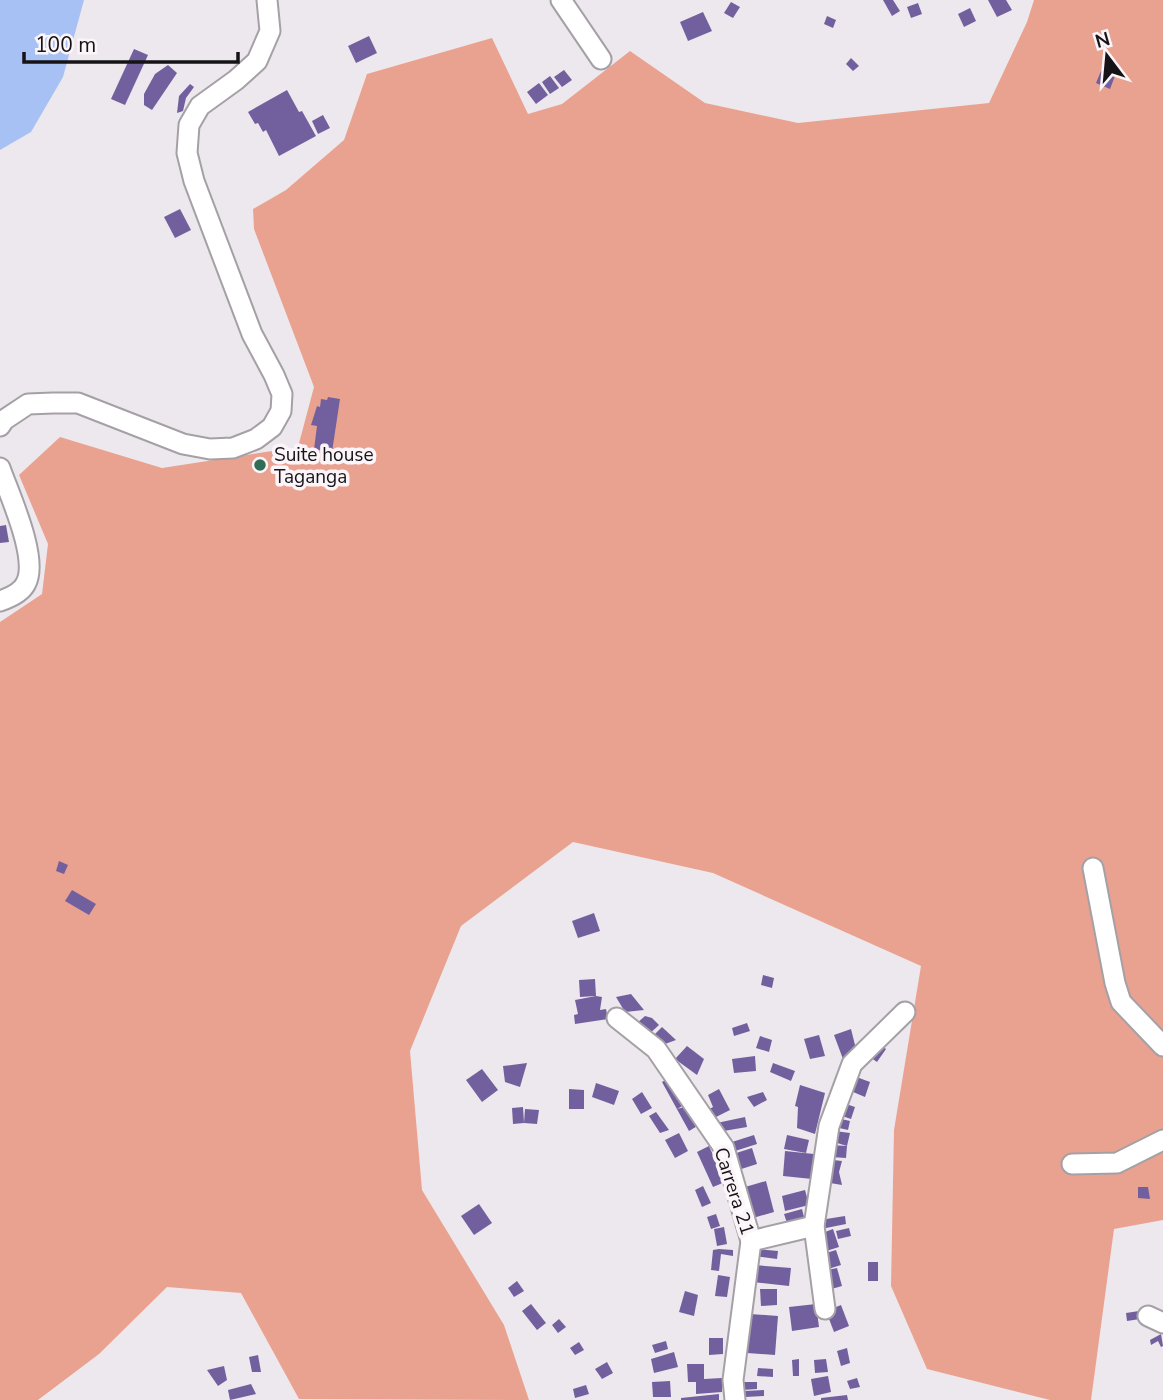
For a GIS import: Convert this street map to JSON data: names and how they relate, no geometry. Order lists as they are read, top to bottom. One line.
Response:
{"streets":{"street":["Carrera 21"]},"places":["Suite house Taganga"],"scale_bar":"100 m","north":"top"}
